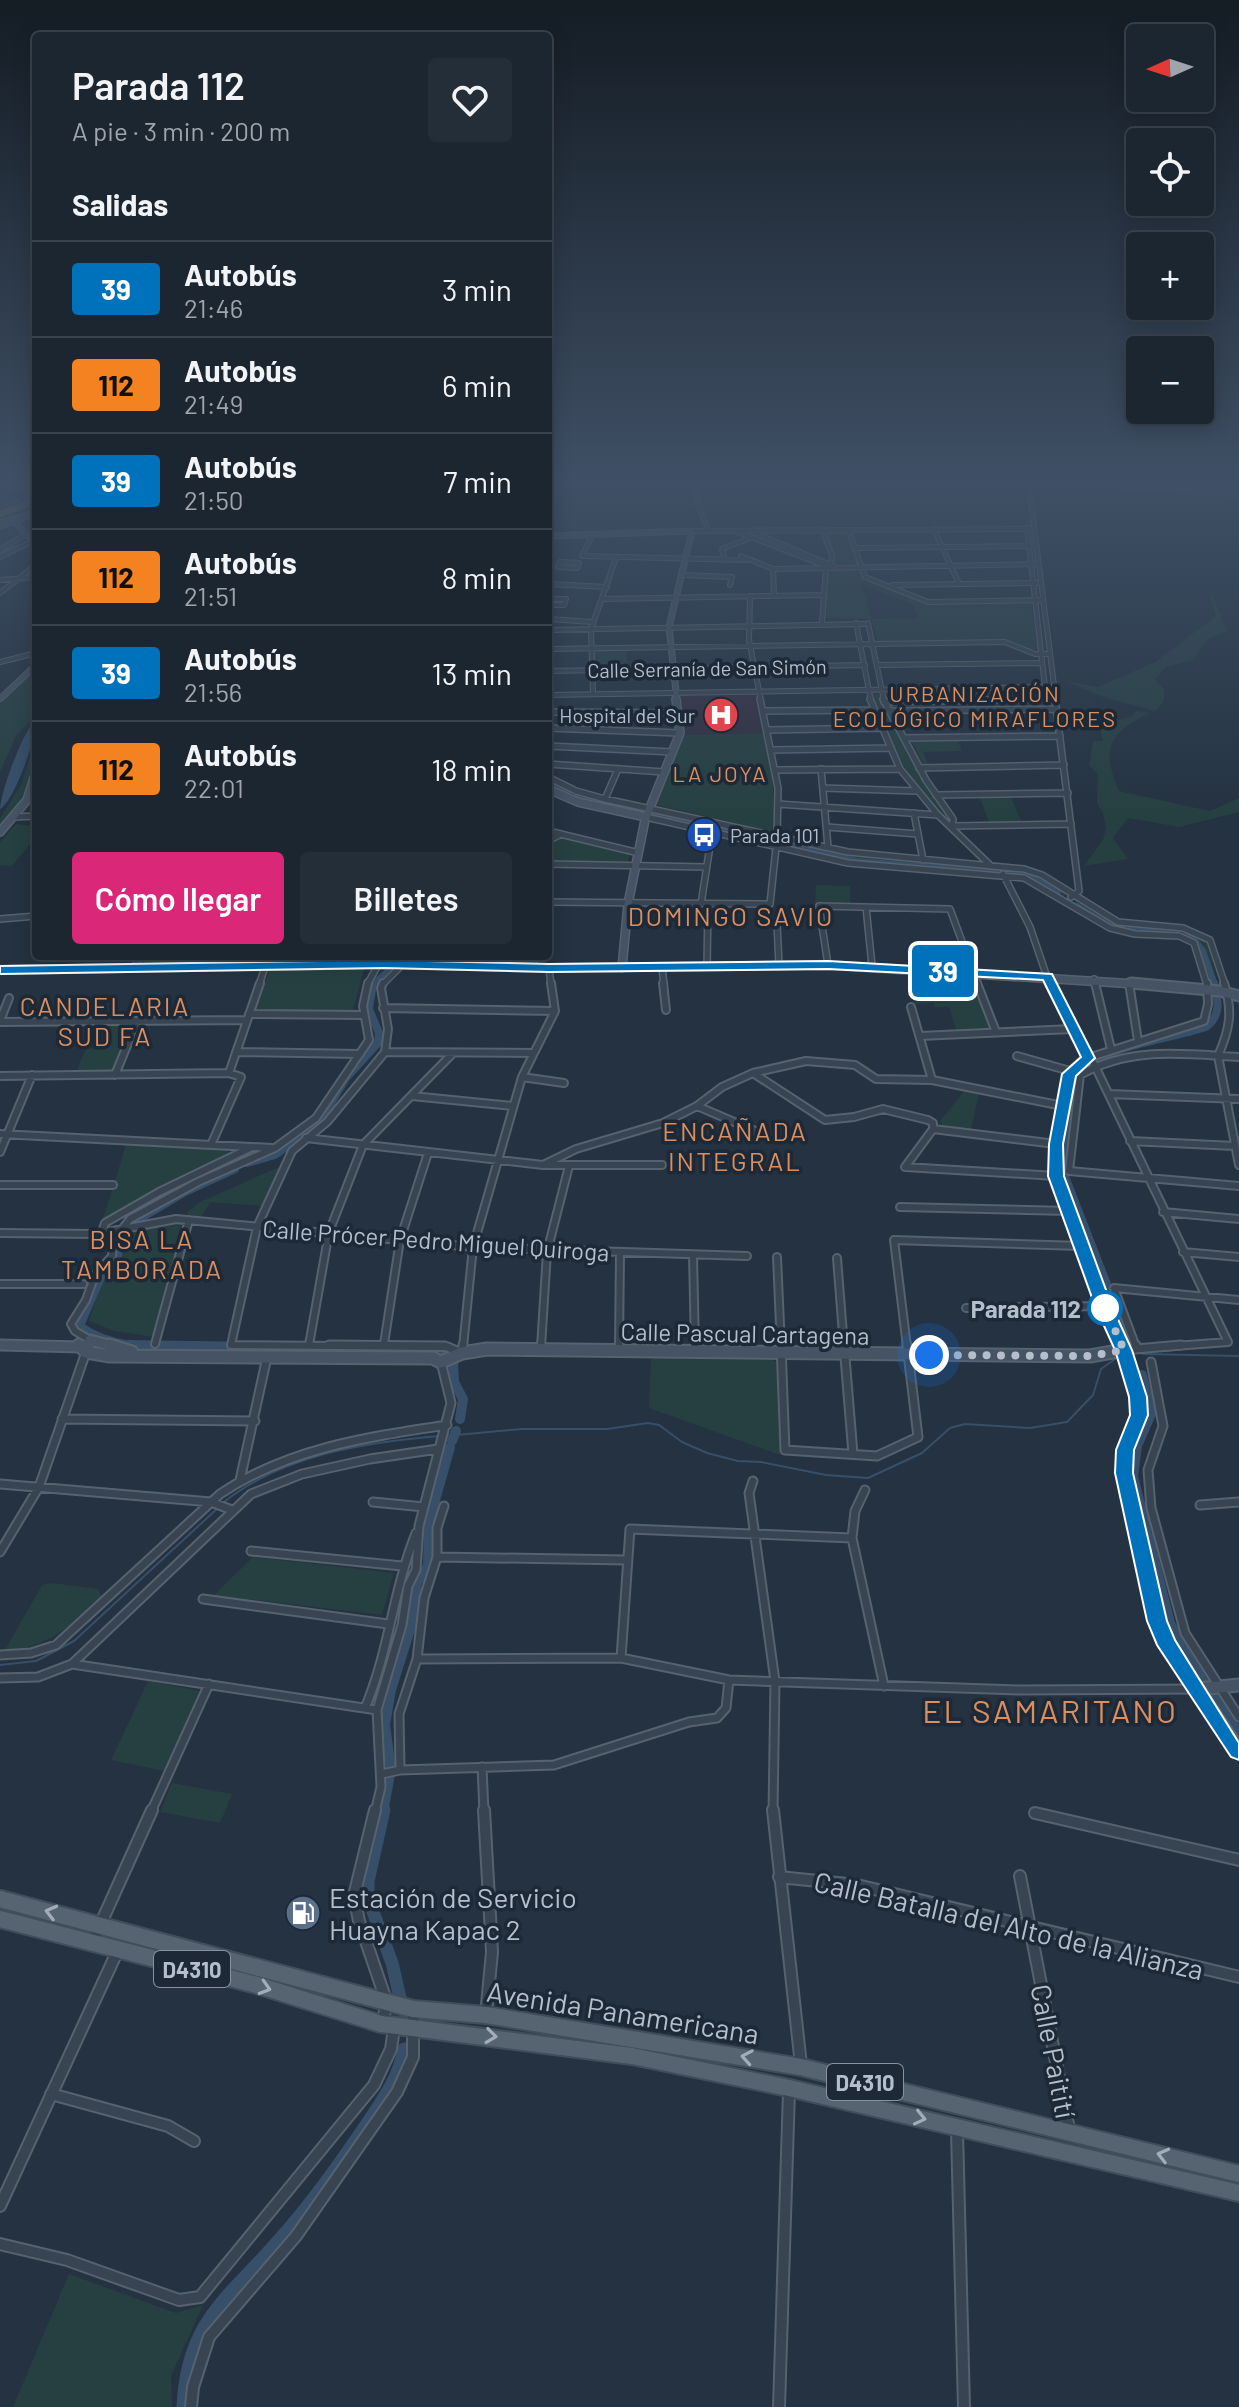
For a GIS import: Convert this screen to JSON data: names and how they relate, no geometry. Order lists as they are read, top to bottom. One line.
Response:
{"streets":{"main road":["Calle Pascual Cartagena","D4310","Avenida Panamericana"],"street":["Calle Serranía de San Simón","Calle Prócer Pedro Miguel Quiroga","Calle Batalla del Alto de la Alianza","Calle Paitití"]},"crossings":[["Calle Batalla del Alto de la Alianza","Calle Paitití"],["Avenida Panamericana","Calle Paitití"]],"districts":["URBANIZACIÓN ECOLÓGICO MIRAFLORES","LA JOYA","DOMINGO SAVIO","CANDELARIA SUD FA","ENCAÑADA INTEGRAL","BISA LA TAMBORADA","EL SAMARITANO"],"places":{"hospital":["Hospital del Sur"],"bus stop":["Parada 101"],"other":["Parada 112"],"fuel station":["Estación de Servicio Huayna Kapac 2"]},"lines":["bus line 39"],"north":"left","page":{"on_map":"39","map_buttons":["+","−"],"heading":[["Parada 112","A pie · 3 min · 200 m"],"Salidas"],"list":[{"mark":"39","name":"Autobús","note":"21:46","value":"3 min"},{"mark":"112","name":"Autobús","note":"21:49","value":"6 min"},{"mark":"39","name":"Autobús","note":"21:50","value":"7 min"},{"mark":"112","name":"Autobús","note":"21:51","value":"8 min"},{"mark":"39","name":"Autobús","note":"21:56","value":"13 min"},{"mark":"112","name":"Autobús","note":"22:01","value":"18 min"}],"buttons":["Cómo llegar","Billetes"]}}
